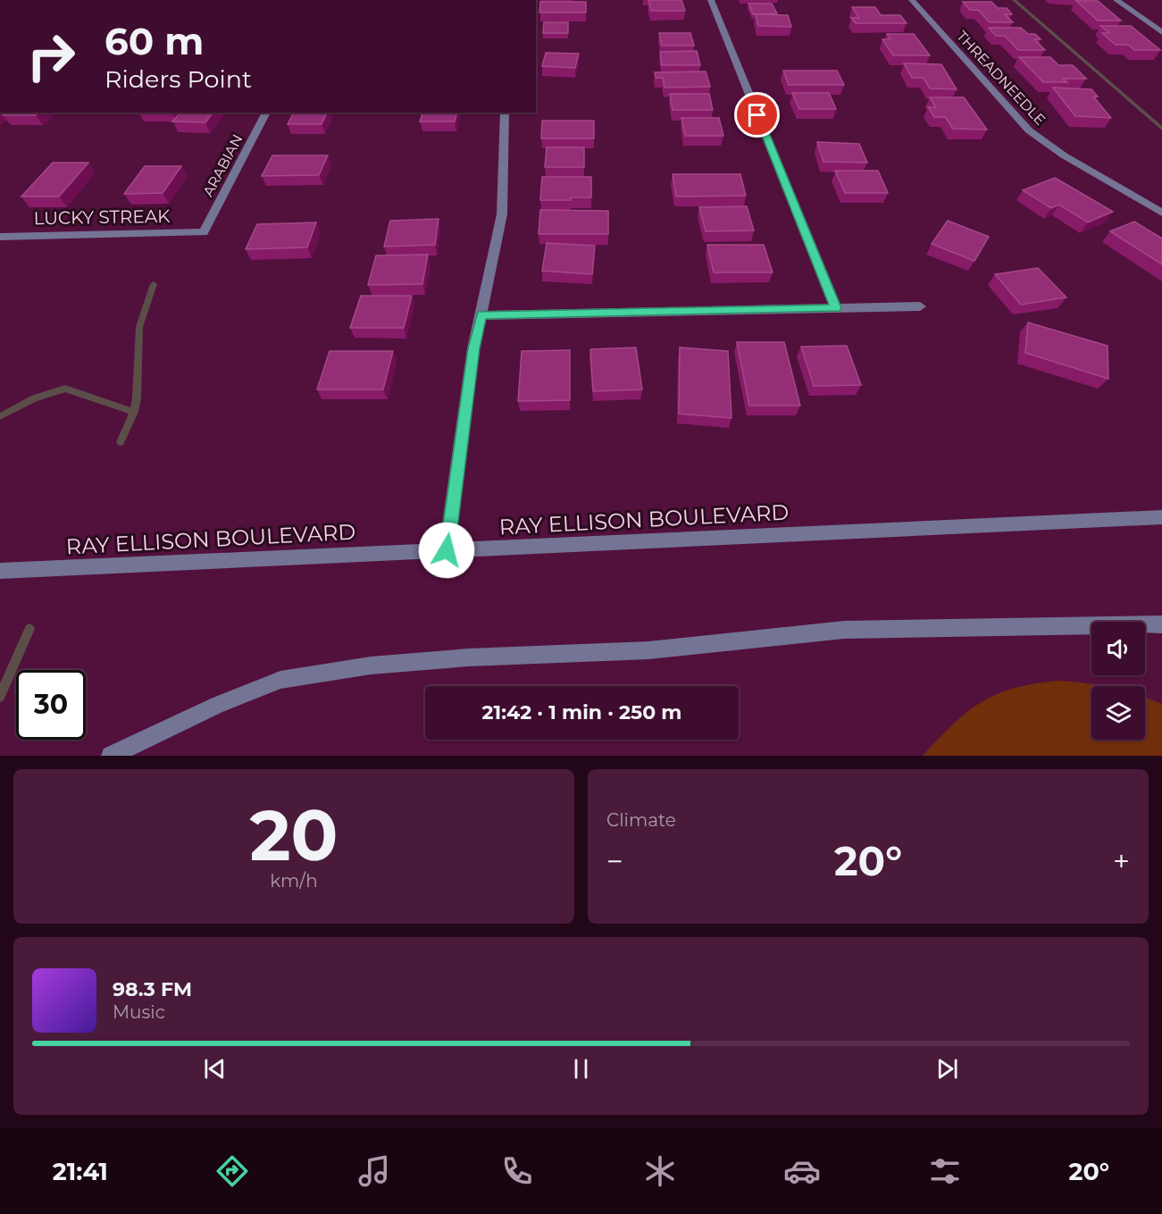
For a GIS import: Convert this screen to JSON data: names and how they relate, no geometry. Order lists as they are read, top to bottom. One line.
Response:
{"streets":{"street":["THREADNEEDLE","ARABIAN","LUCKY STREAK","RAY ELLISON BOULEVARD"]},"crossings":[["ARABIAN","LUCKY STREAK"]],"page":{"turn":["60 m","Riders Point"],"limit":"30","trip":"21:42 · 1 min · 250 m","tile":[["20","km/h"],"Climate"],"heat":["−","20°","+"],"song":["98.3 FM","Music"],"tabs":["21:41","20°"]}}
